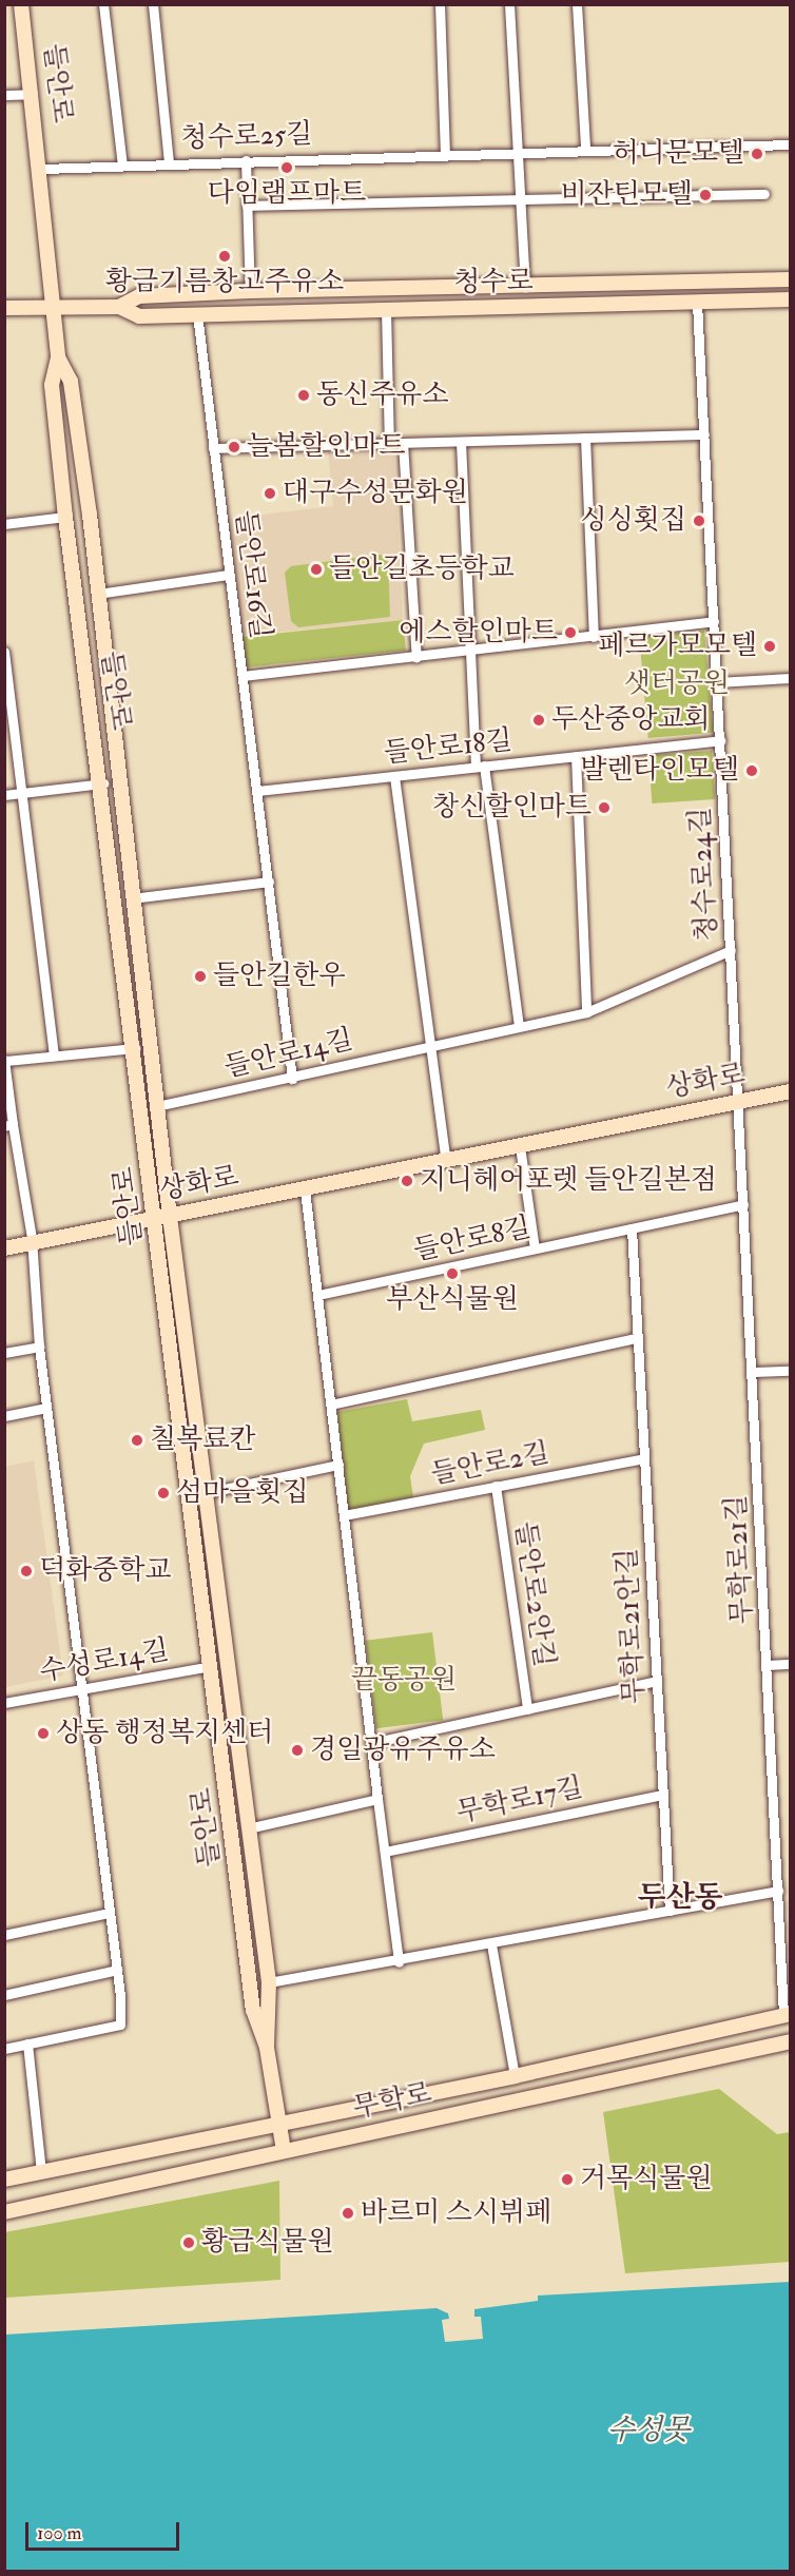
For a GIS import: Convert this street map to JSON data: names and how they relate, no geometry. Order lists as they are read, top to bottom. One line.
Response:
{"streets":{"main road":["들안로","청수로","상화로","무학로"],"street":["청수로25길","들안로16길","들안로18길","청수로24길","들안로14길","들안로8길","들안로2길","무학로21길","들안로2안길","무학로21안길","수성로14길","무학로17길"]},"crossings":[["들안로","청수로"],["들안로","들안로14길"],["들안로","상화로"],["들안로","수성로14길"],["들안로","무학로"],["청수로25길","청수로"],["청수로","청수로24길"],["들안로16길","들안로18길"],["들안로16길","들안로14길"],["들안로18길","청수로24길"],["청수로24길","들안로14길"],["청수로24길","상화로"],["청수로24길","무학로21길"],["상화로","무학로21길"],["들안로8길","무학로21길"],["들안로8길","무학로21안길"],["들안로2길","들안로2안길"],["들안로2길","무학로21안길"],["무학로21길","무학로"],["무학로21안길","무학로17길"]],"districts":["두산동"],"water":["수성못"],"parks":["샛터공원","끝동공원"],"places":["허니문모텔","다임램프마트","비잔틴모텔","황금기름창고주유소","동신주유소","늘봄할인마트","대구수성문화원","싱싱횟집","들안길초등학교","에스할인마트","페르가모모텔","두산중앙교회","발렌타인모텔","창신할인마트","들안길한우","지니헤어포렛 들안길본점","부산식물원","칠복료칸","섬마을횟집","덕화중학교","상동 행정복지센터","경일광유주유소","거목식물원","바르미 스시뷔페","황금식물원"],"scale_bar":"100 m"}
